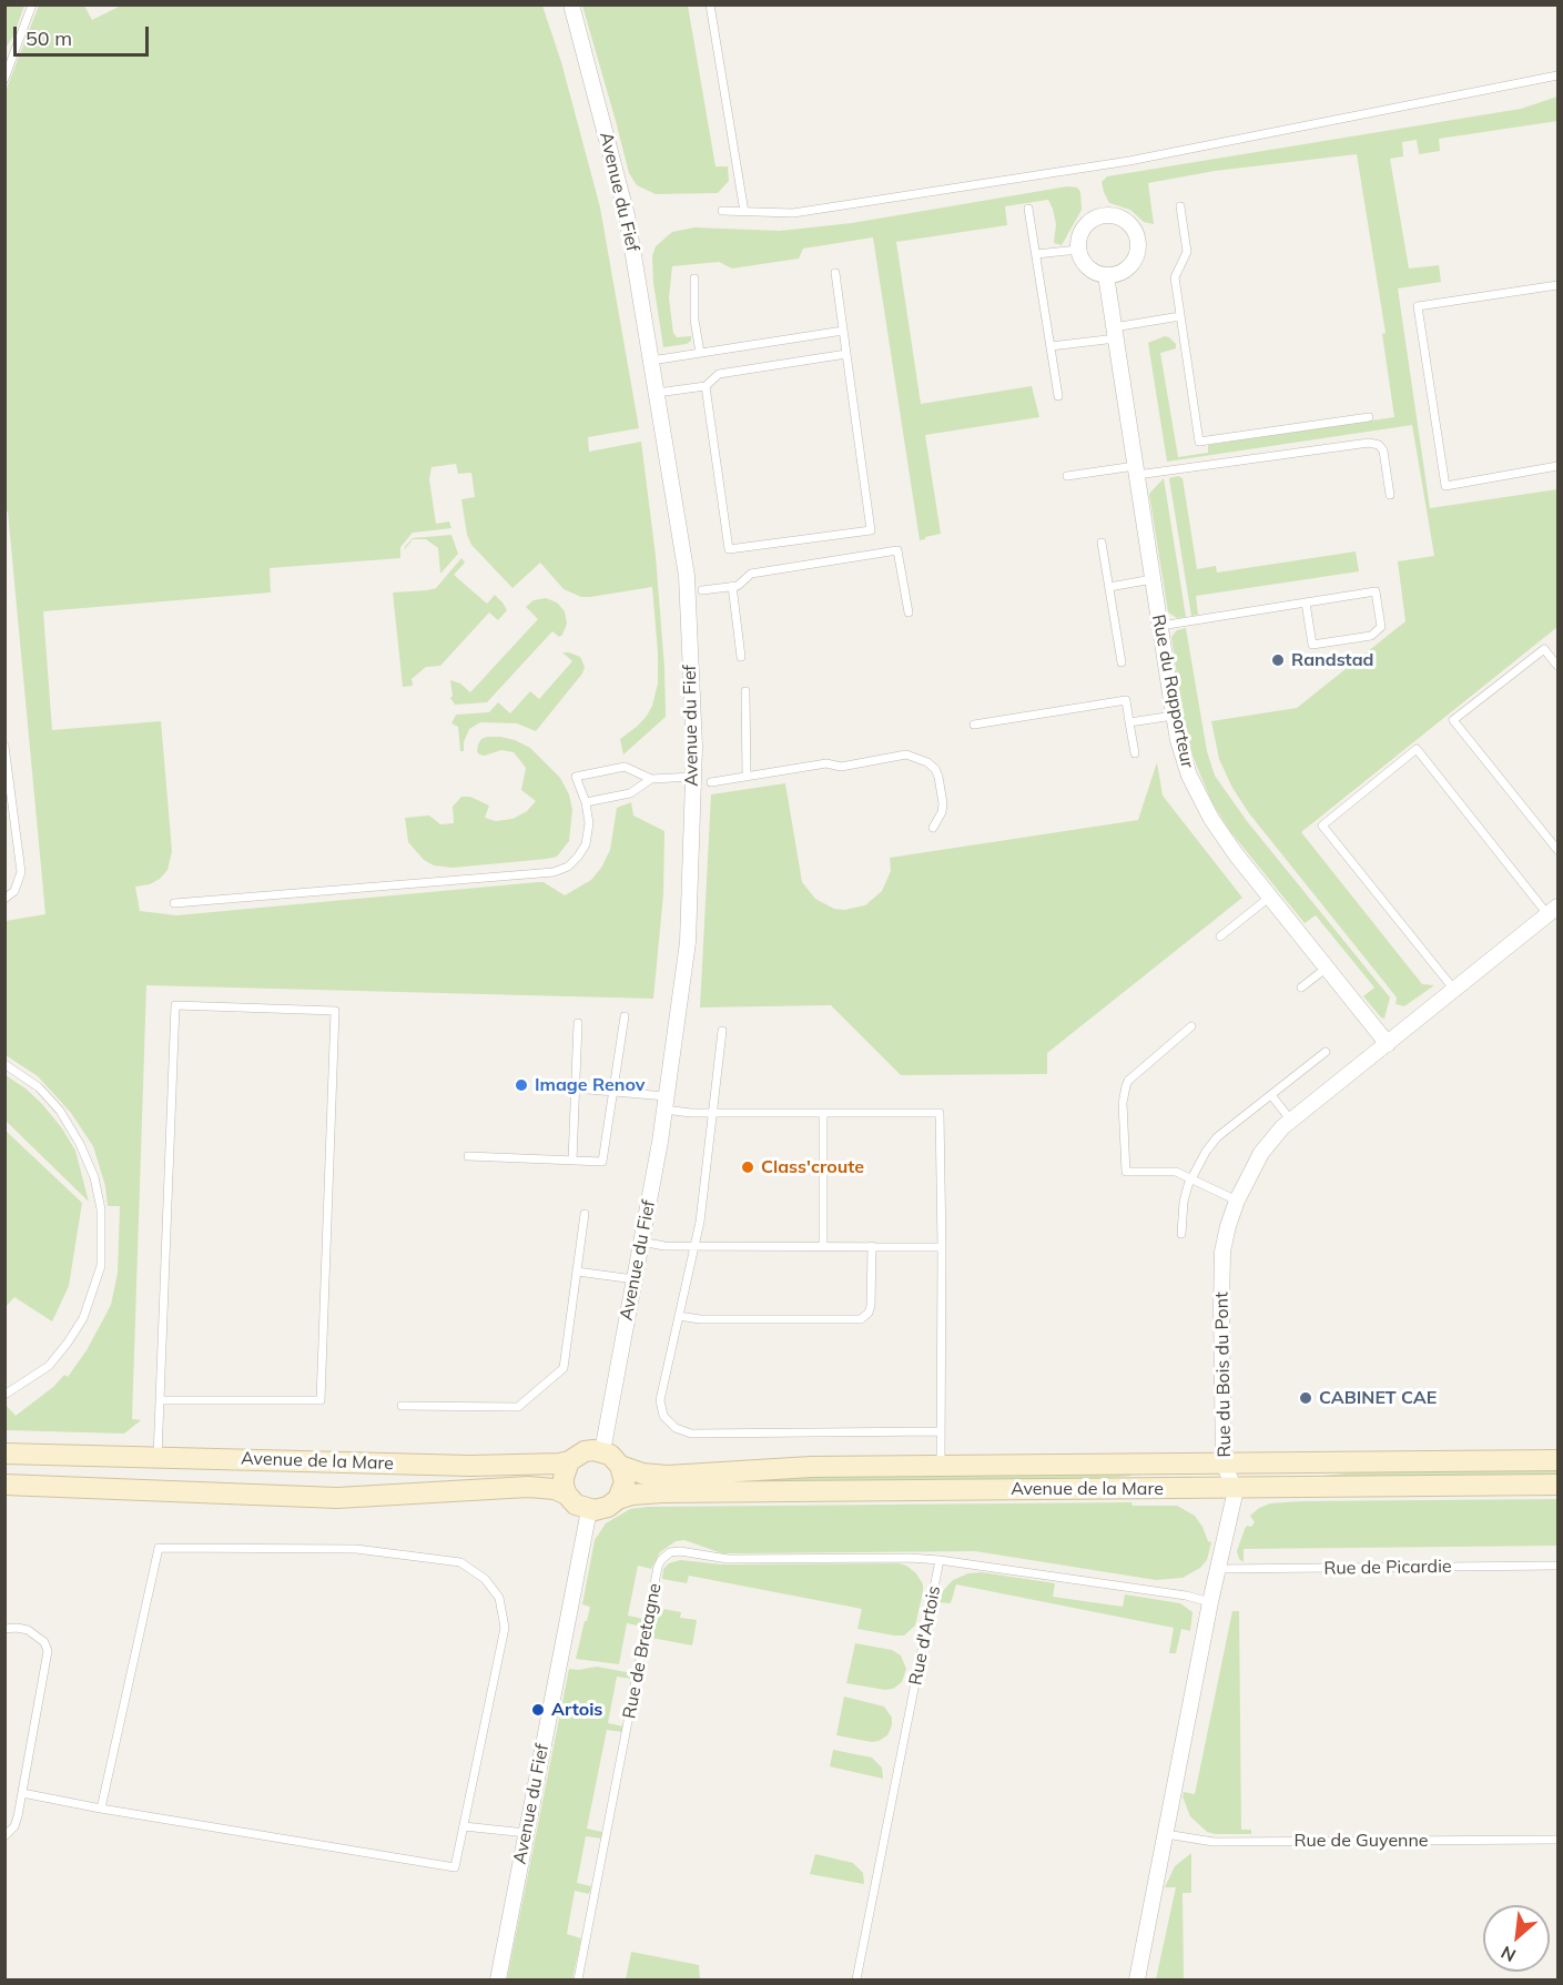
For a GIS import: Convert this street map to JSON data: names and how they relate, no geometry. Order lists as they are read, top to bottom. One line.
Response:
{"streets":{"street":["Avenue du Fief","Rue du Rapporteur","Rue du Bois du Pont","Avenue de la Mare"],"lane":["Rue de Picardie","Rue d'Artois","Rue de Bretagne","Rue de Guyenne"]},"crossings":[["Avenue du Fief","Avenue de la Mare"],["Rue du Rapporteur","Rue du Bois du Pont"],["Rue du Bois du Pont","Avenue de la Mare"],["Rue d'Artois","Rue de Bretagne"]],"places":["Randstad","Image Renov","Class'croute","CABINET CAE","Artois"],"scale_bar":"50 m","north":"bottom left"}
